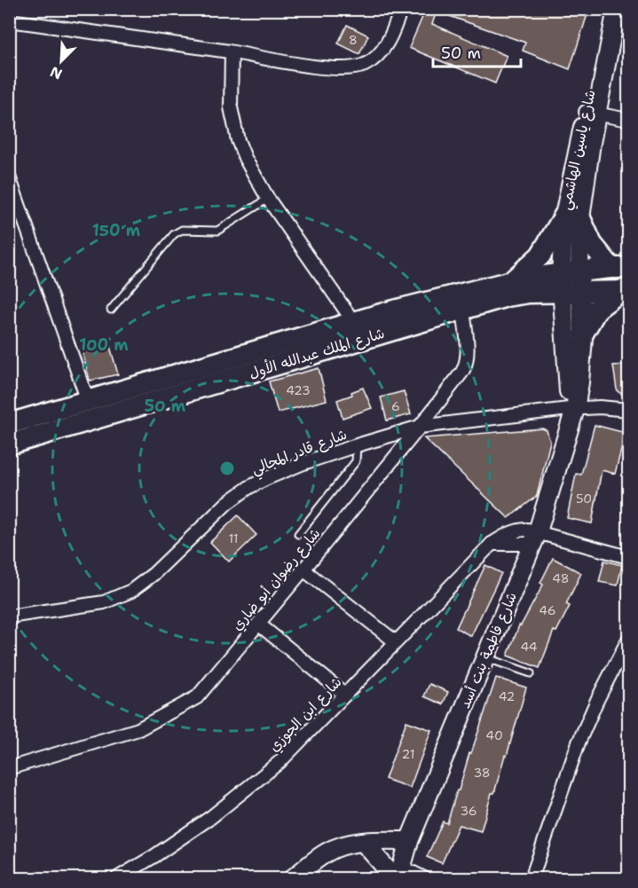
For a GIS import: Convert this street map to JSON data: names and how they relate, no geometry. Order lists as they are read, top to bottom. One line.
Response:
{"streets":{"main road":["شارع الملك عبدالله الأول"],"street":["شارع ياسين الهاشمي","شارع قادر المجالي","شارع رضوان أبو ضاري","شارع فاطمة بنت أسد","شارع ابن الجوزي"]},"crossings":[["شارع ياسين الهاشمي","شارع الملك عبدالله الأول"],["شارع ياسين الهاشمي","شارع فاطمة بنت أسد"],["شارع الملك عبدالله الأول","شارع رضوان أبو ضاري"],["شارع الملك عبدالله الأول","شارع فاطمة بنت أسد"],["شارع قادر المجالي","شارع رضوان أبو ضاري"],["شارع قادر المجالي","شارع فاطمة بنت أسد"],["شارع فاطمة بنت أسد","شارع ابن الجوزي"]],"house_numbers":["8","423","6","50","11","48","46","44","42","40","21","38","36"],"scale_bar":"50 m","north":"bottom left","rings":["150 m","100 m","50 m"]}
